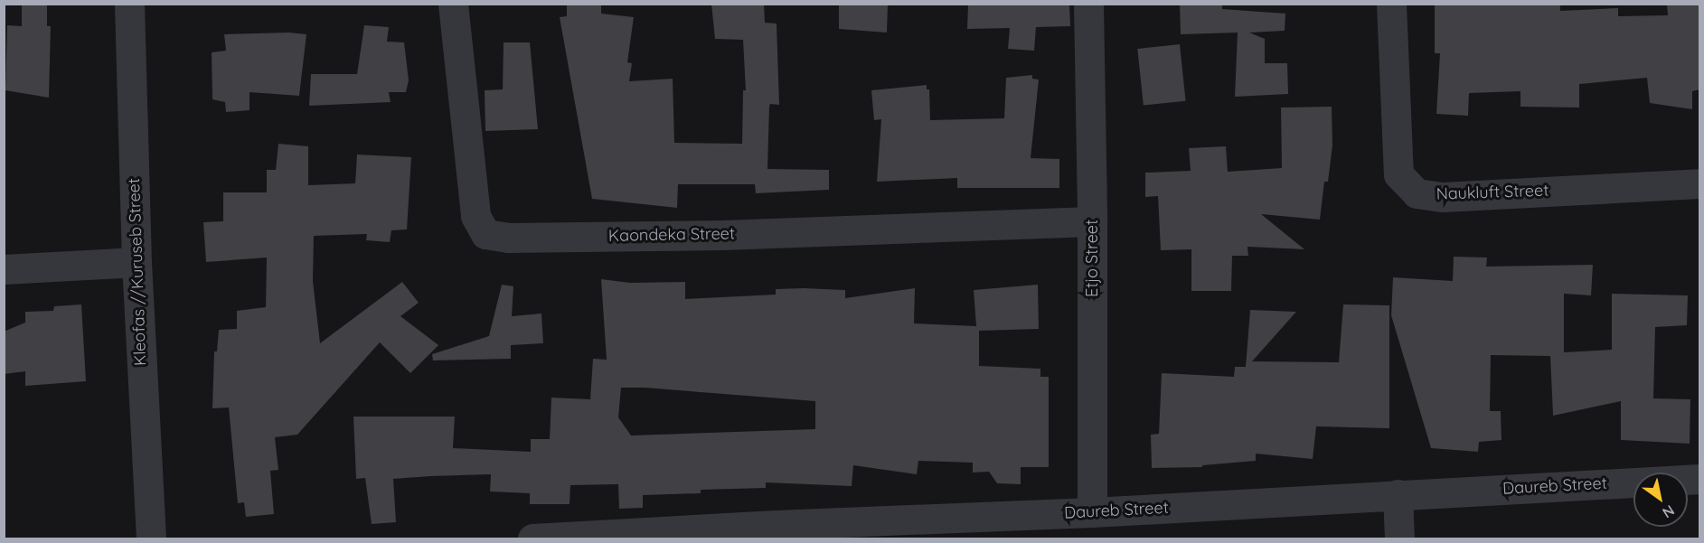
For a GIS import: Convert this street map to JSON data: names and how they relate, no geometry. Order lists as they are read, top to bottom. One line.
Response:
{"streets":{"street":["Naukluft Street","Kaondeka Street","Etjo Street","Kleofas //Kuruseb Street","Daureb Street"]},"crossings":[["Kaondeka Street","Etjo Street"],["Etjo Street","Daureb Street"]],"north":"bottom right"}
